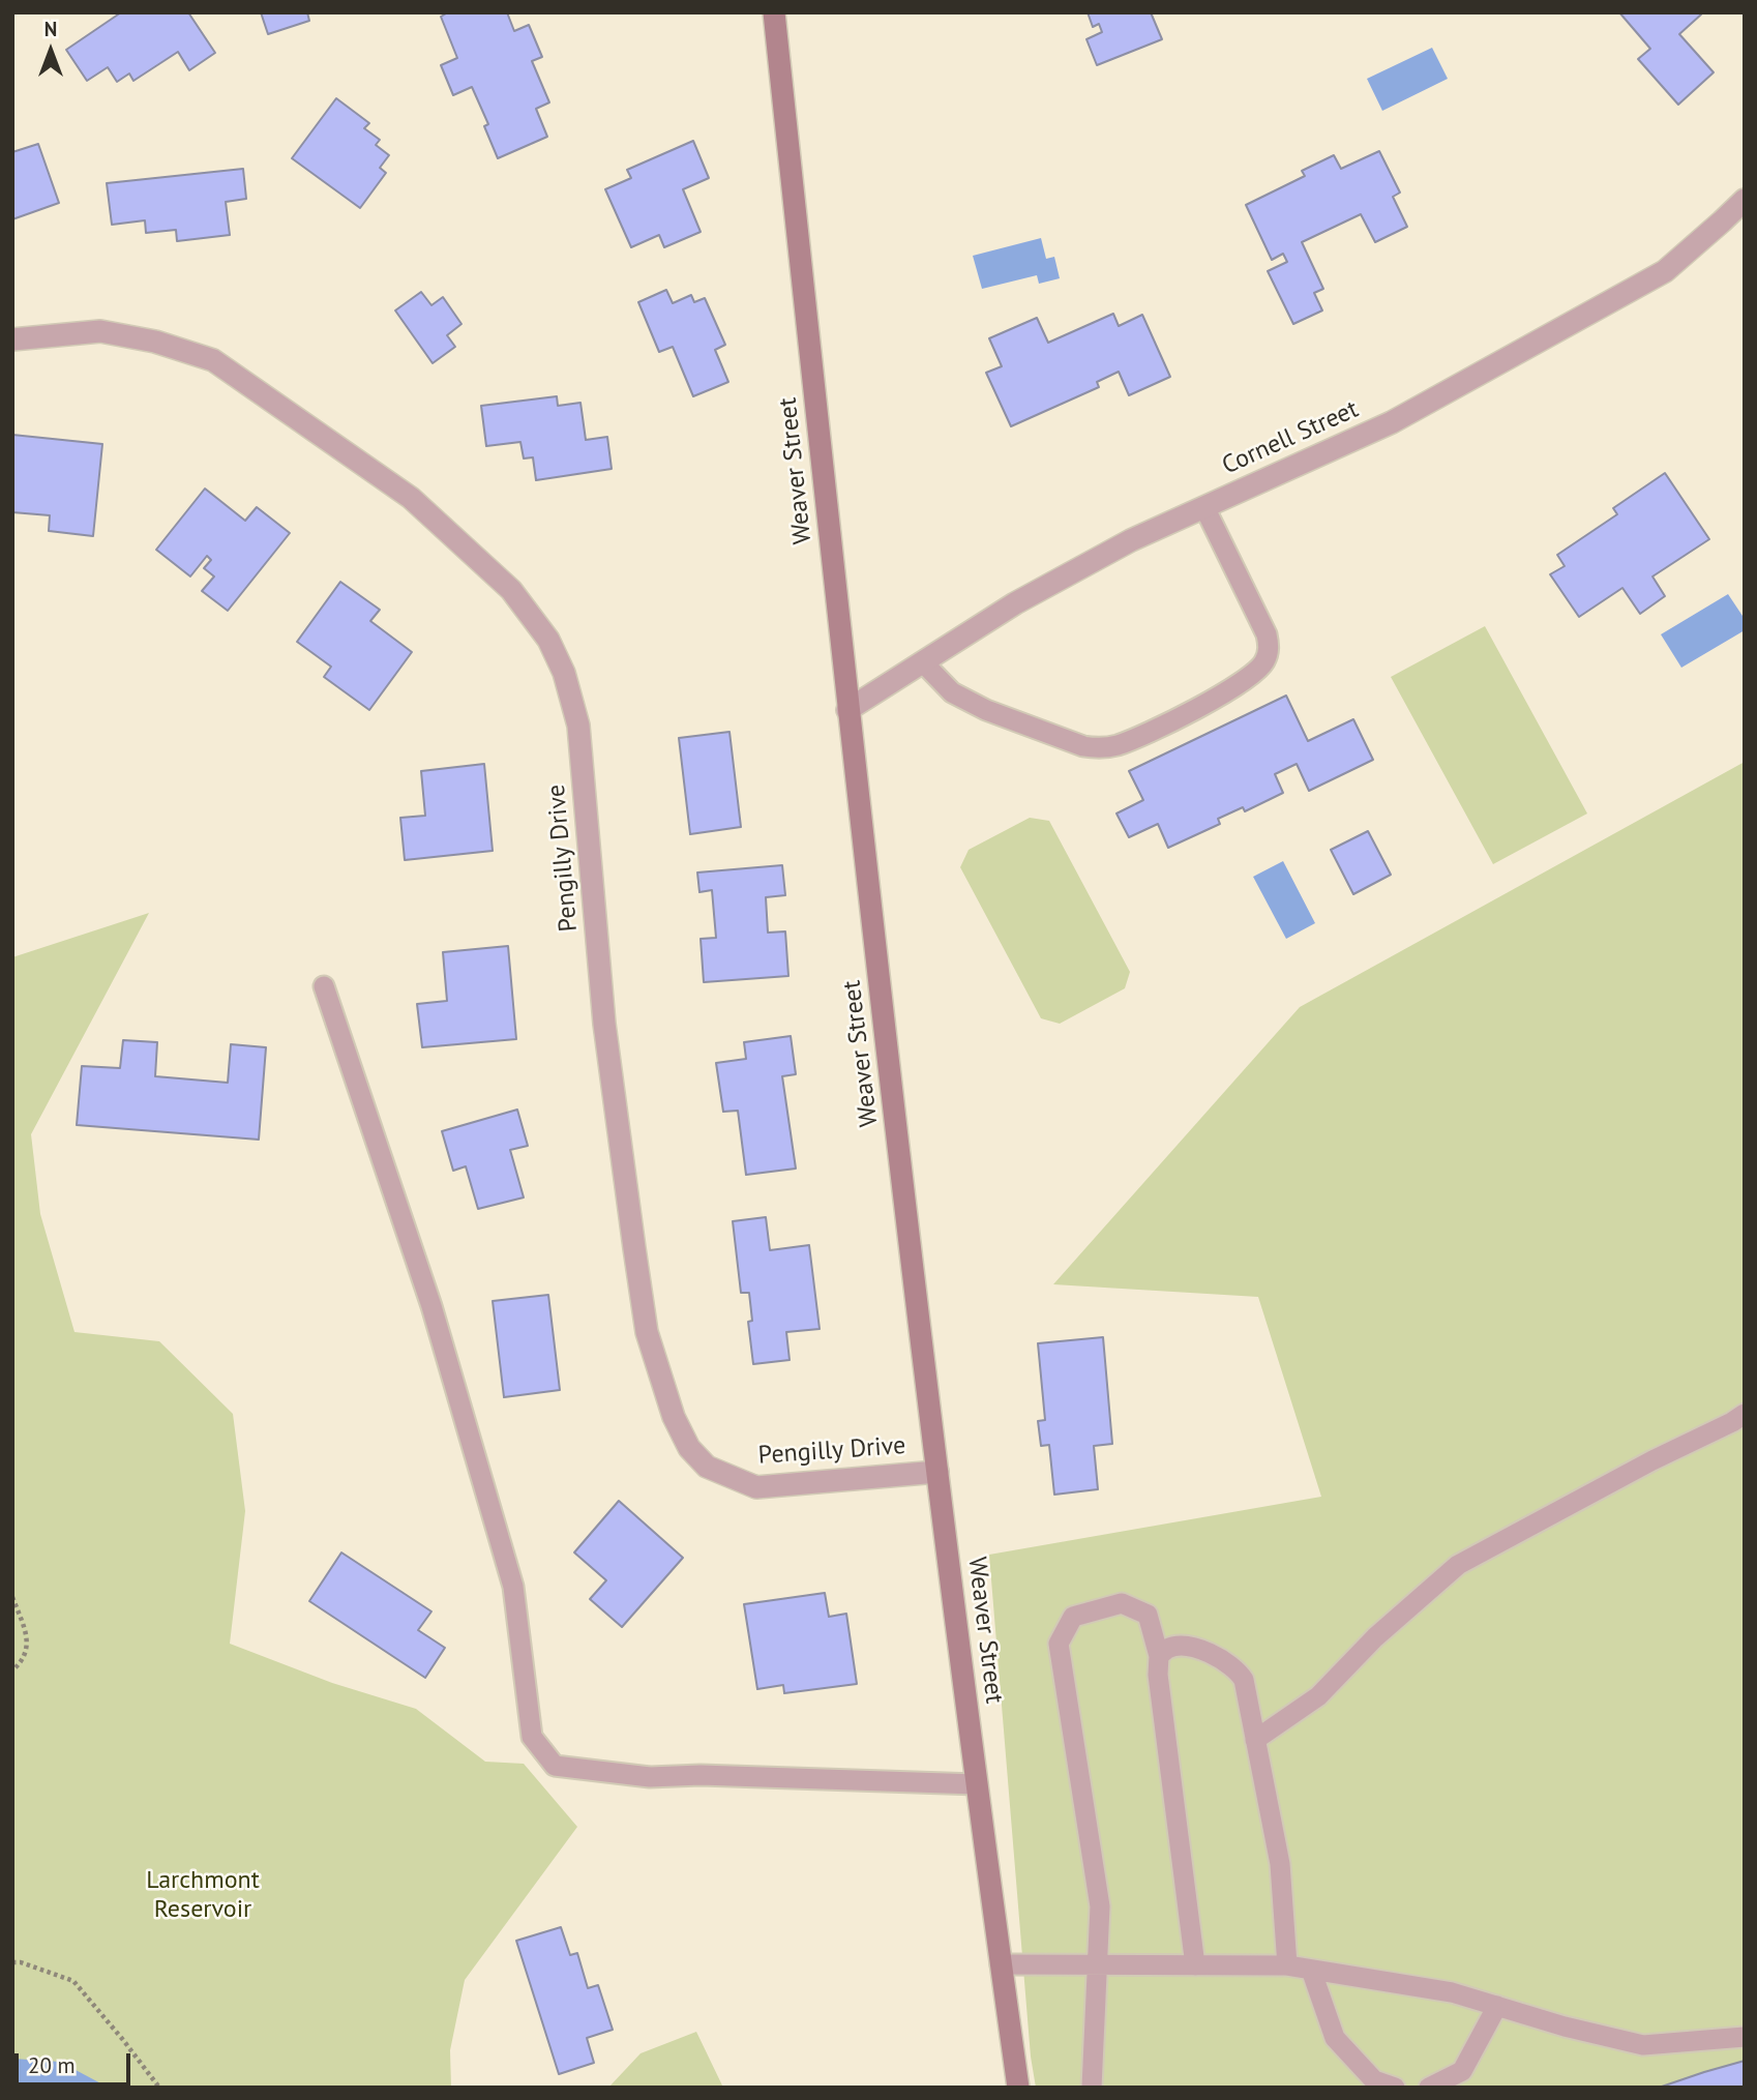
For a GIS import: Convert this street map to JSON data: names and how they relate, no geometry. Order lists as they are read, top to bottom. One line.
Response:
{"streets":{"main road":["Weaver Street"],"street":["Cornell Street","Pengilly Drive"]},"crossings":[["Cornell Street","Weaver Street"],["Weaver Street","Pengilly Drive"]],"parks":["Larchmont Reservoir"],"scale_bar":"20 m","north":"top"}
